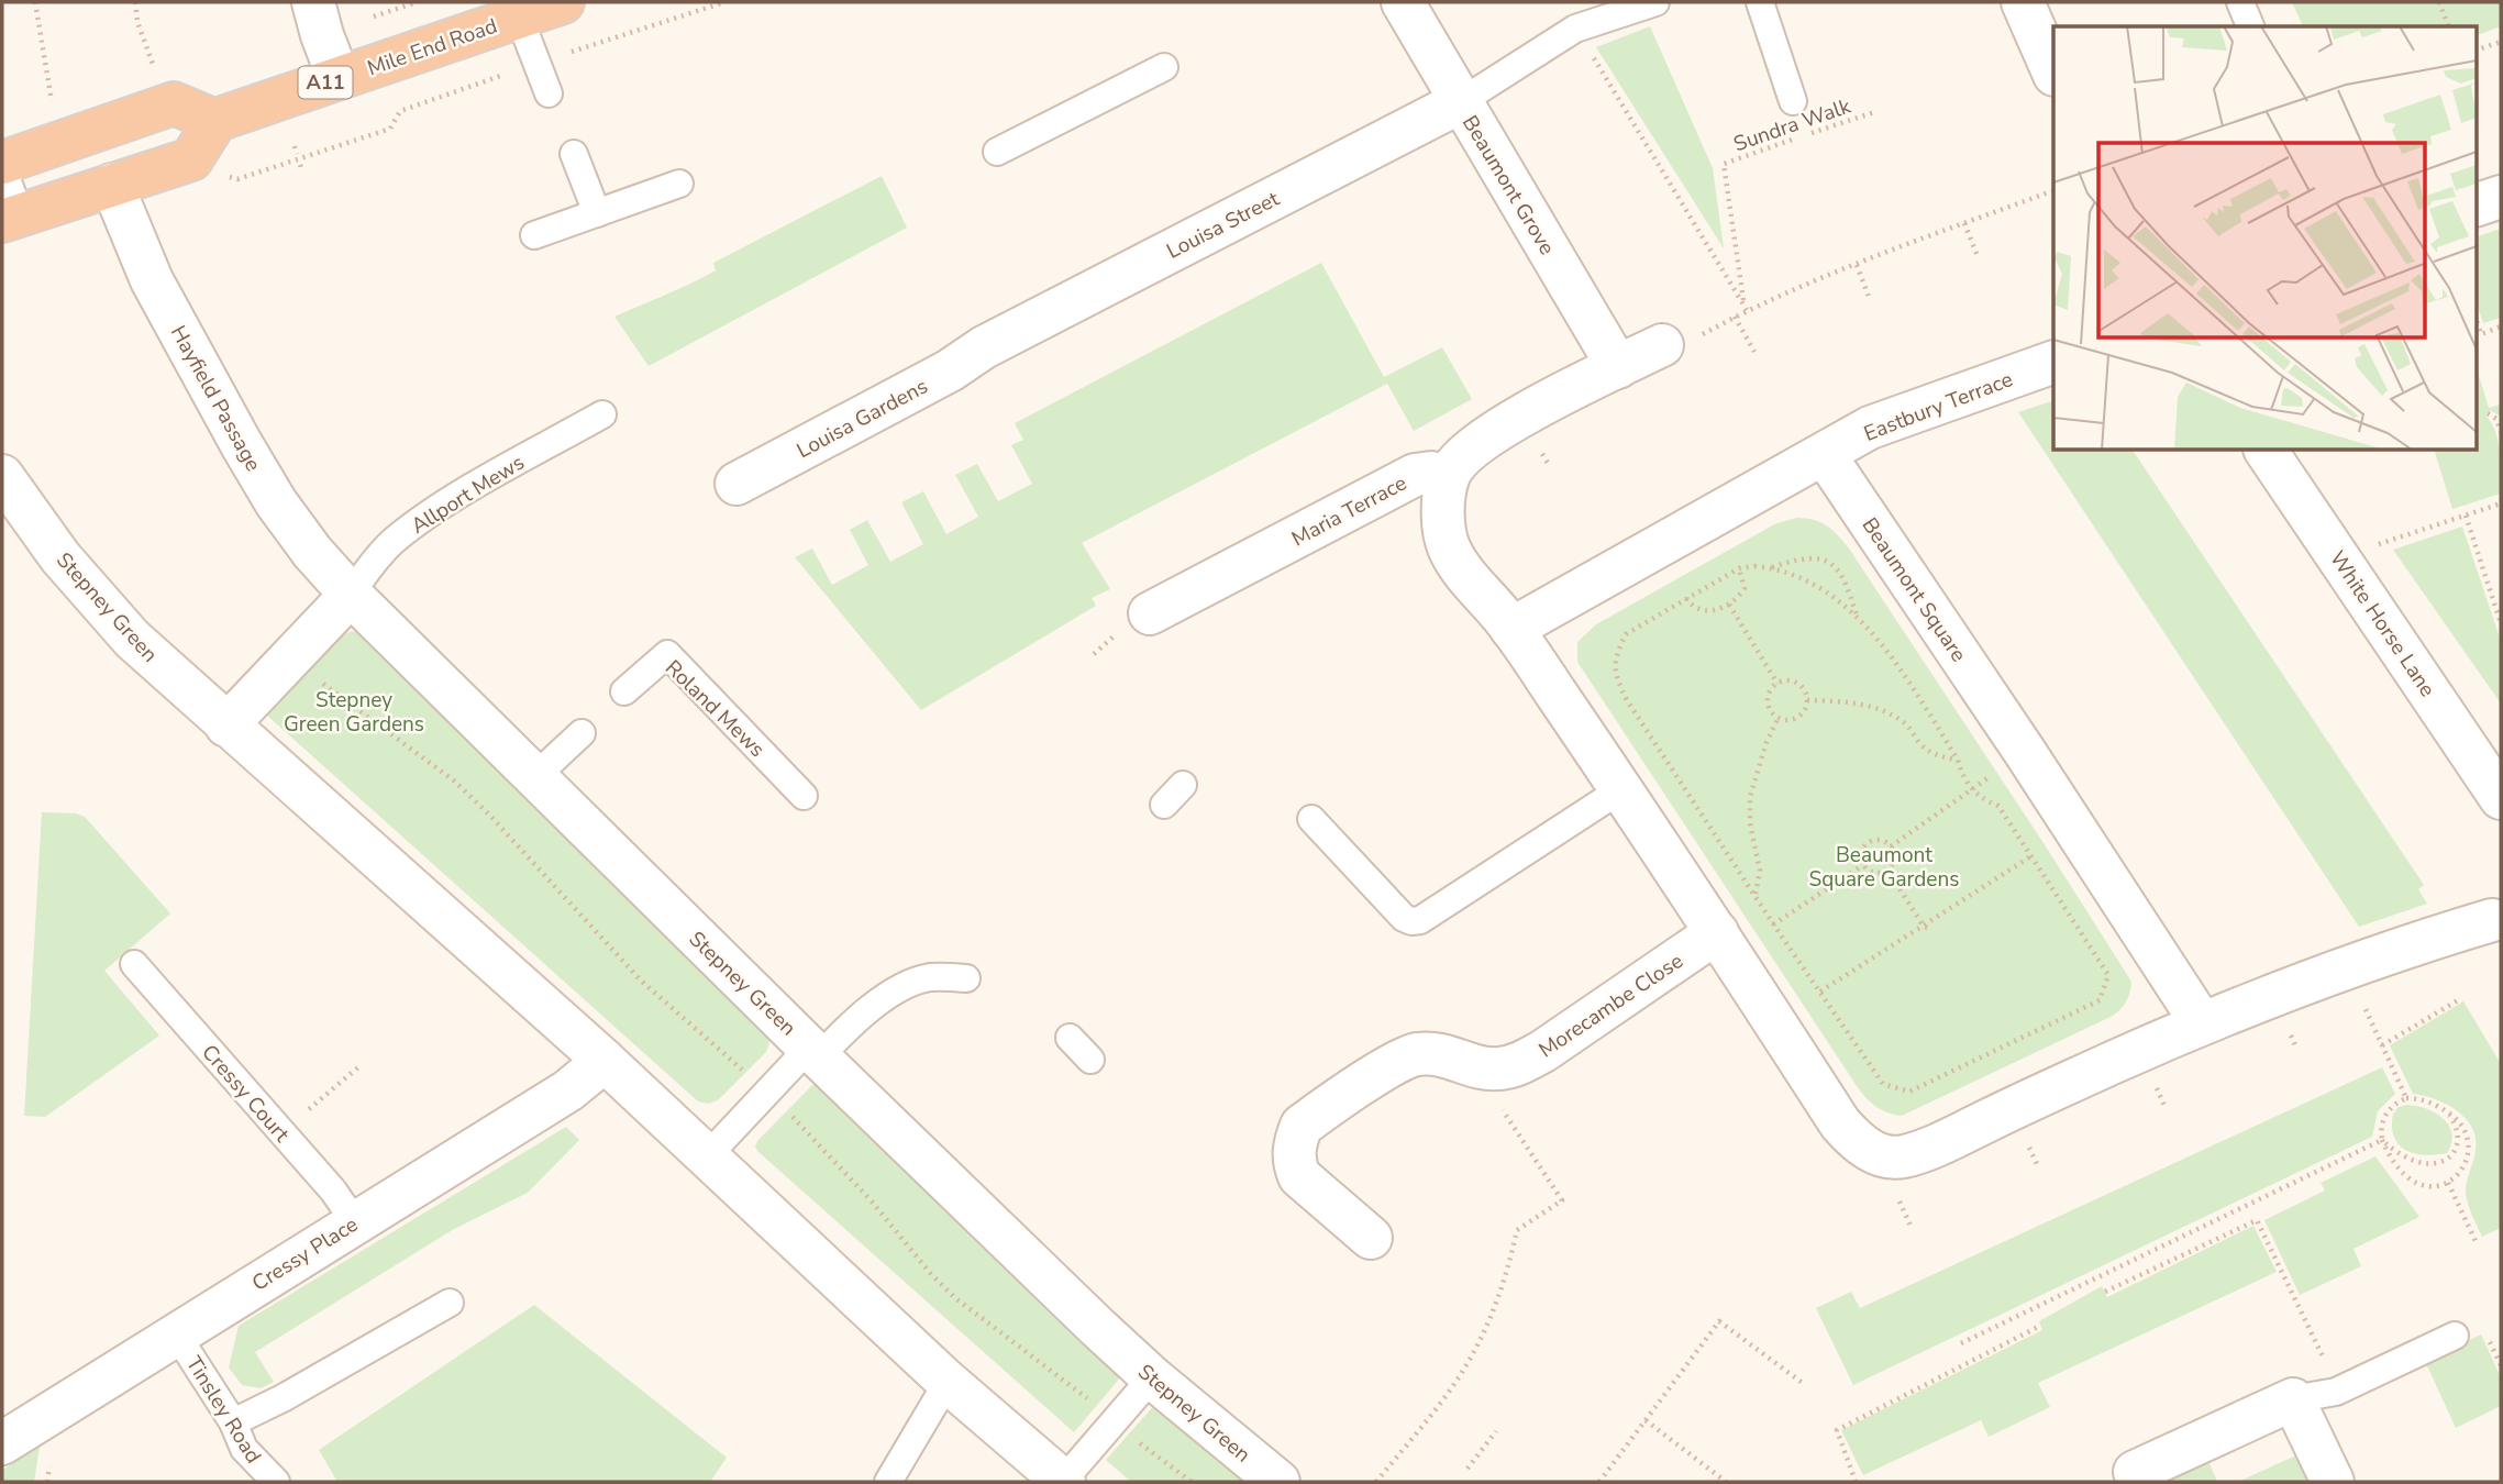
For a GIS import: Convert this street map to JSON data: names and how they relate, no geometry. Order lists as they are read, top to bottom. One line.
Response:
{"streets":{"highway":["Mile End Road","A11"],"street":["Beaumont Grove","Louisa Street","Hayfield Passage","Eastbury Terrace","Louisa Gardens","Maria Terrace","Beaumont Square","Stepney Green","White Horse Lane","Morecambe Close","Cressy Place"],"lane":["Allport Mews","Roland Mews","Cressy Court","Tinsley Road"],"path":["Sundra Walk"]},"crossings":[["Beaumont Grove","Louisa Street"],["Louisa Street","Louisa Gardens"],["Hayfield Passage","Allport Mews"],["Hayfield Passage","Stepney Green"],["Eastbury Terrace","Beaumont Square"],["Allport Mews","Stepney Green"],["Stepney Green","Cressy Place"],["Cressy Court","Cressy Place"],["Cressy Place","Tinsley Road"]],"parks":["Stepney Green Gardens","Beaumont Square Gardens"]}
